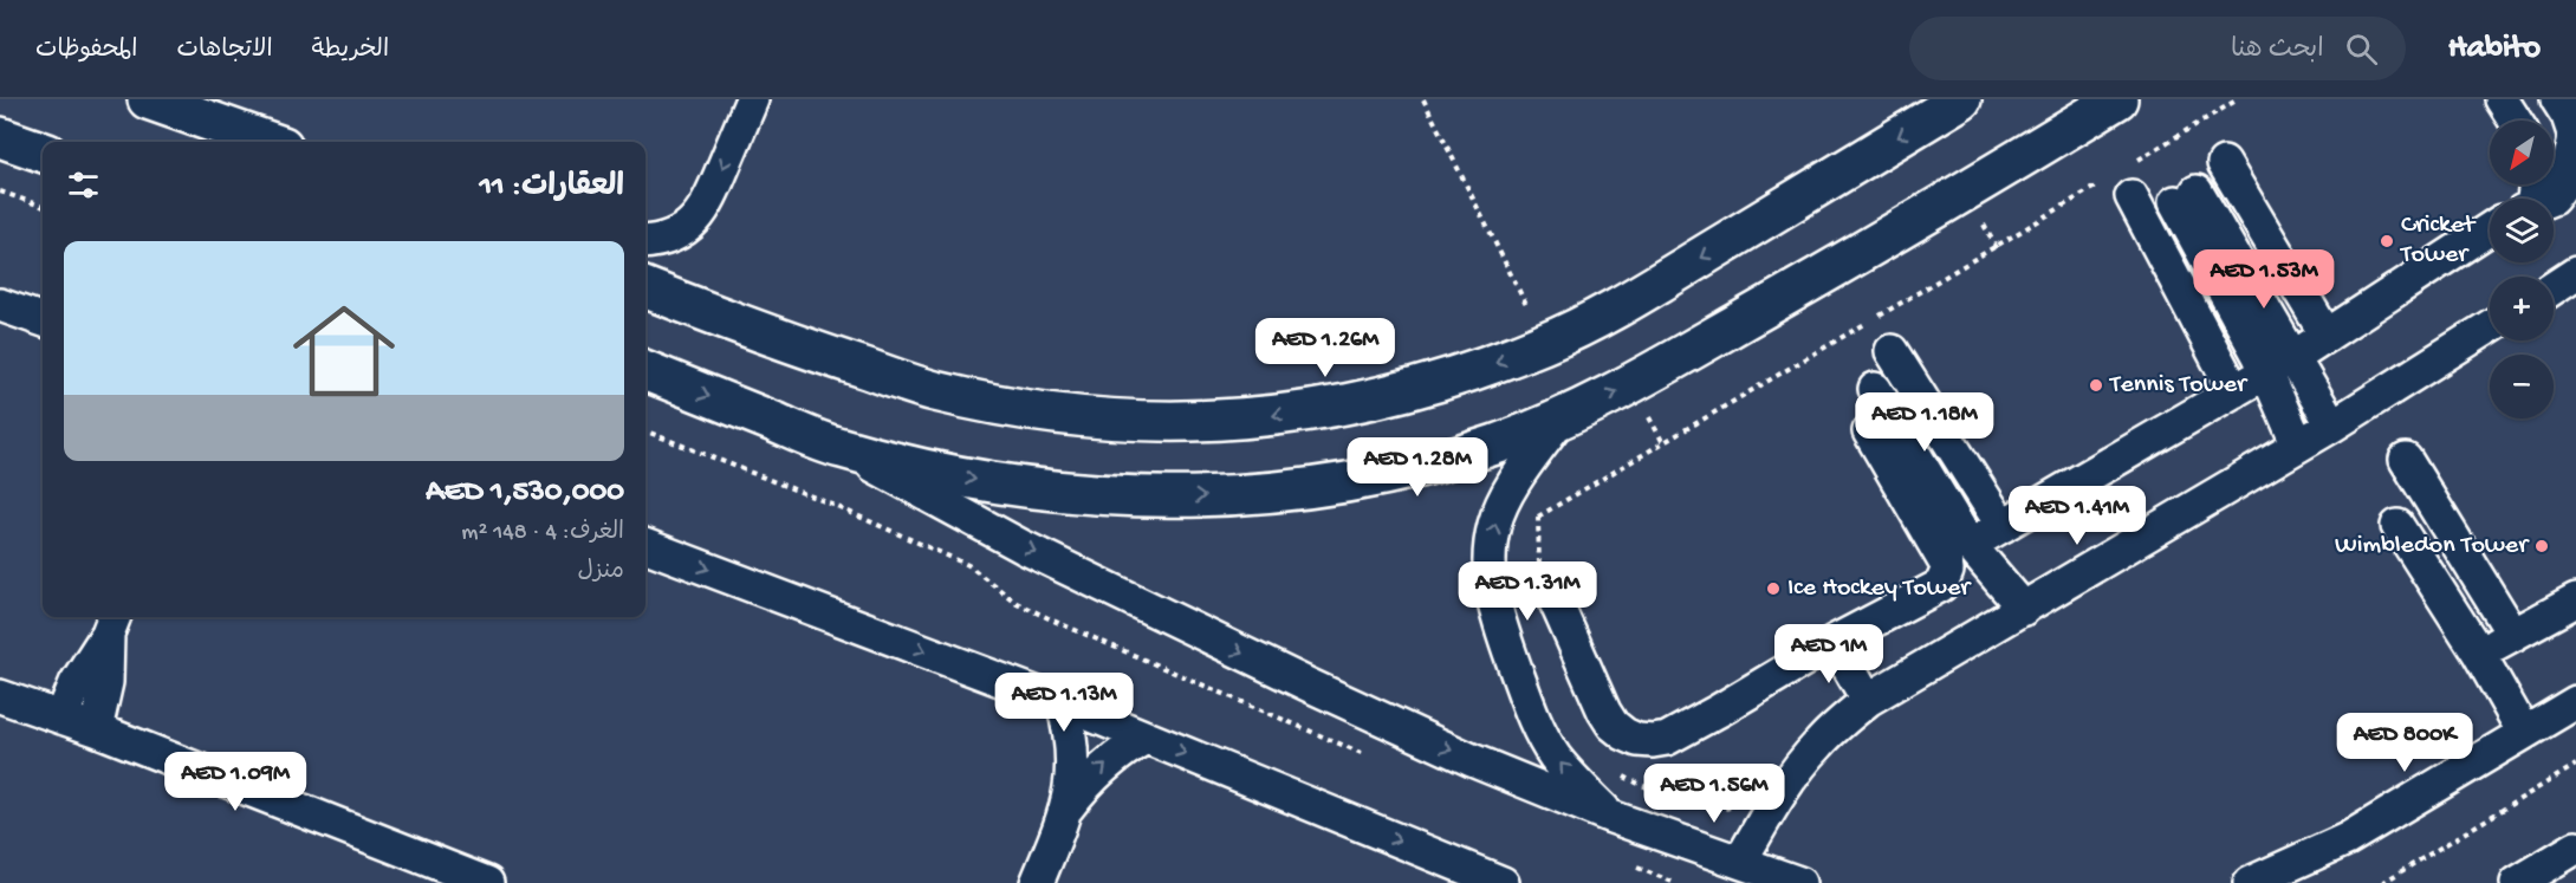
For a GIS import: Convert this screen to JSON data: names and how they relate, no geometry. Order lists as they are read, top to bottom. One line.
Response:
{"places":["Cricket Tower","Tennis Tower","Wimbledon Tower","Ice Hockey Tower"],"north":"bottom left","page":{"header":"Habito","search":"ابحث هنا","nav":["الخريطة","الاتجاهات","المحفوظات"],"map_buttons":["+","−"],"heading":"العقارات: 11","list":[{"name":"AED 1,530,000","note":"الغرف: 4 · 148 m² · منزل"}],"price":["AED 1.53M","AED 1.26M","AED 1.18M","AED 1.28M","AED 1.41M","AED 1.31M","AED 1M","AED 1.13M","AED 800K","AED 1.09M","AED 1.56M"]}}
